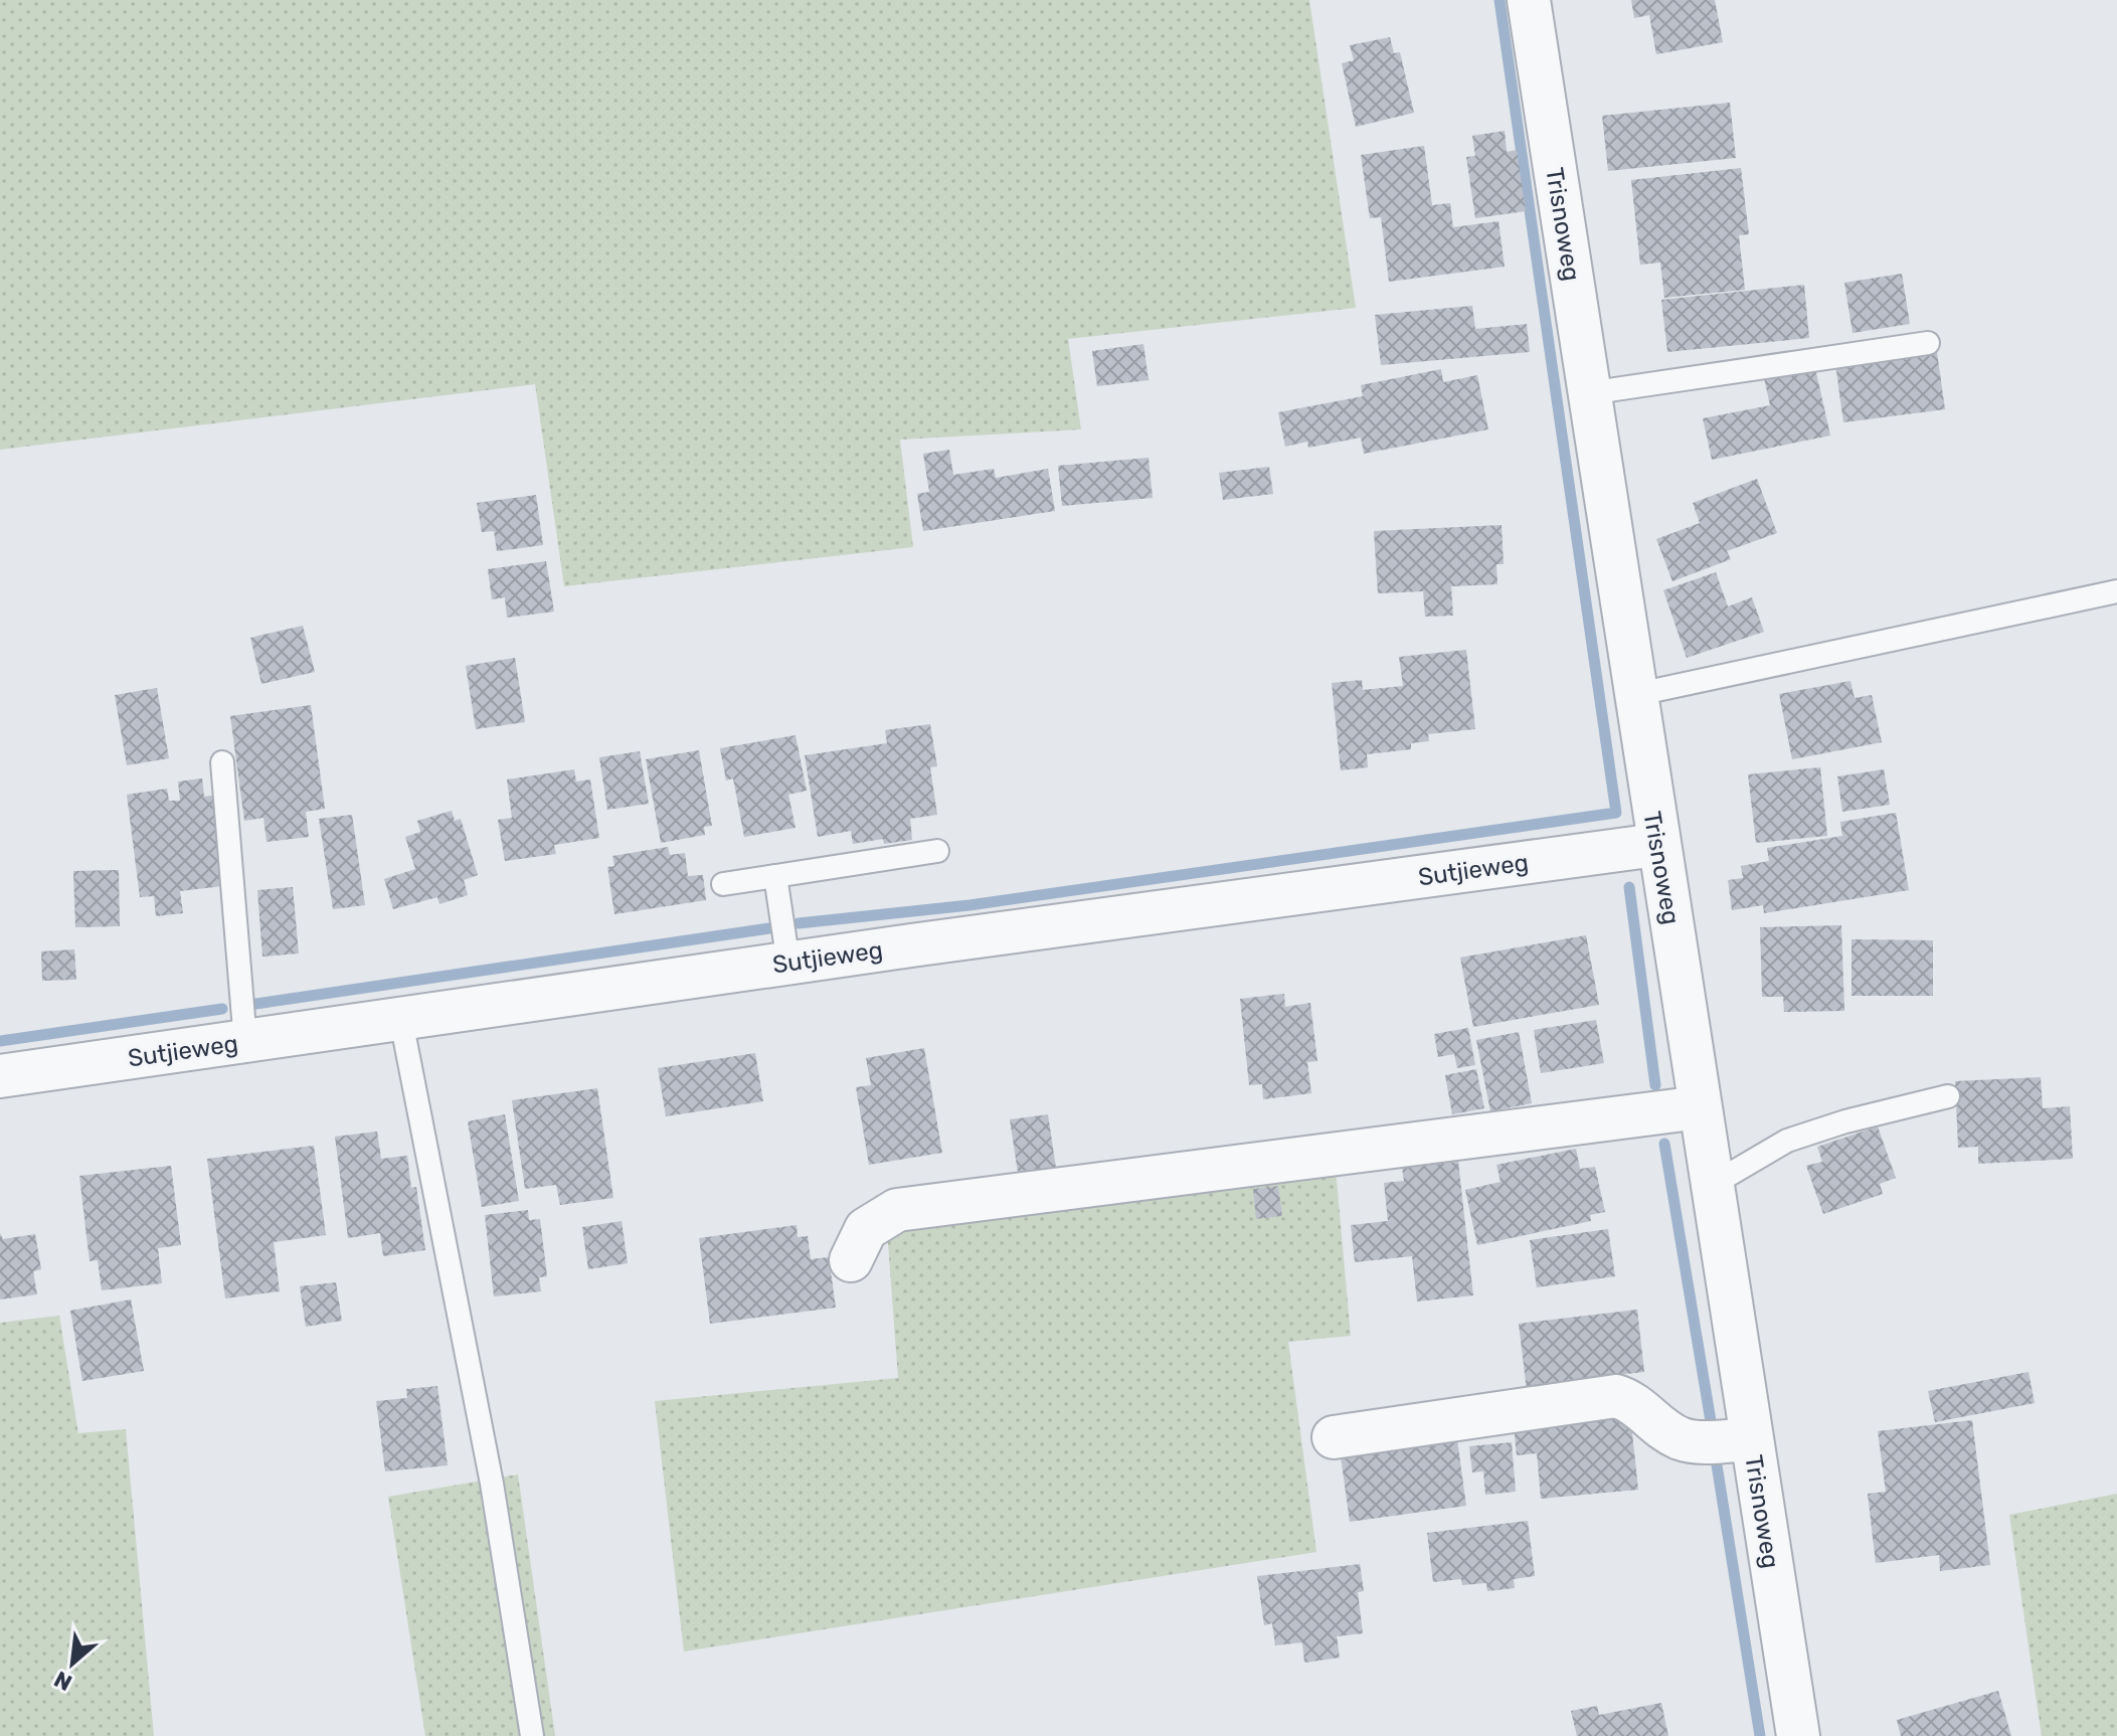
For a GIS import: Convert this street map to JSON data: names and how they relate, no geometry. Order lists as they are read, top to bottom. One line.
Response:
{"streets":{"street":["Trisnoweg","Sutjieweg"]},"crossings":[["Trisnoweg","Sutjieweg"]],"north":"bottom left"}
